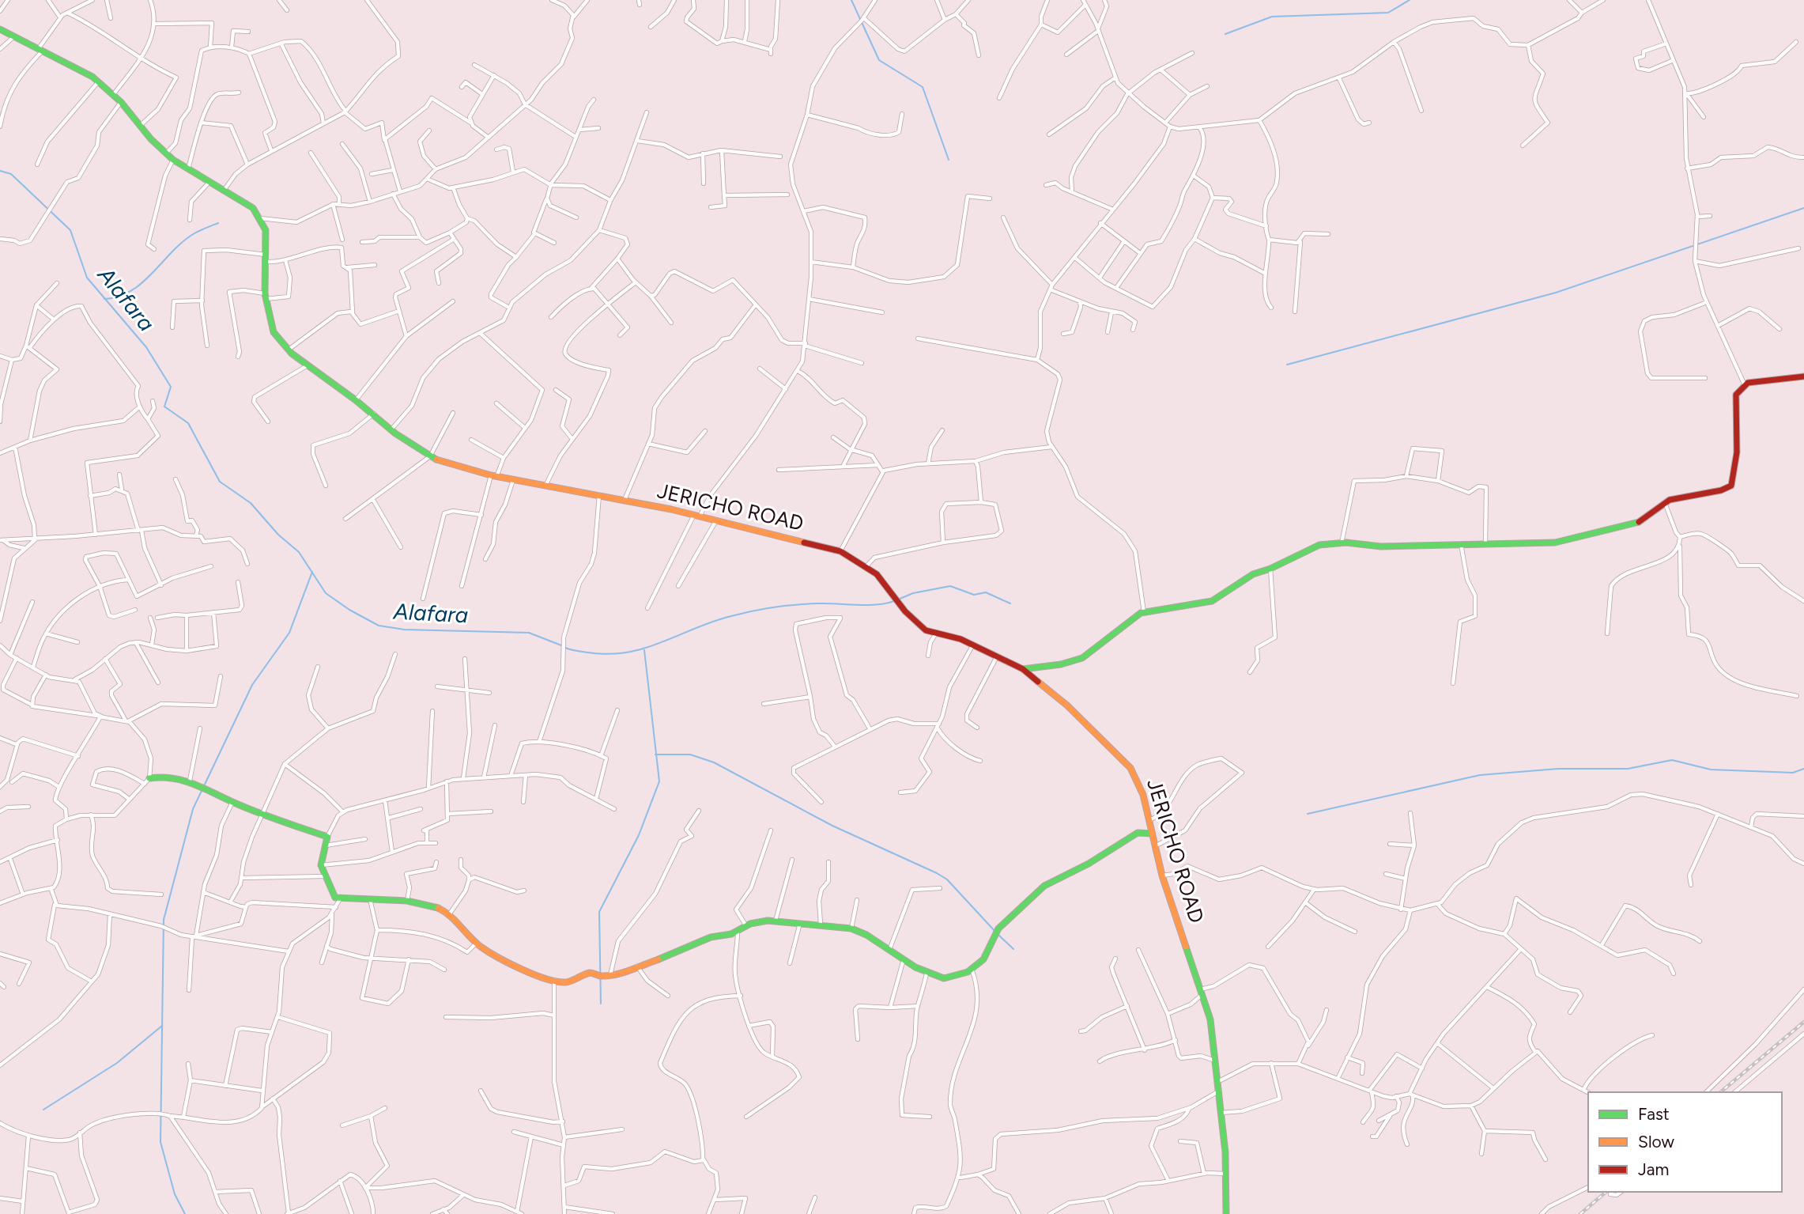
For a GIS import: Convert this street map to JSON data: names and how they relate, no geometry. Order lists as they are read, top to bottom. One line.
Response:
{"streets":{"street":["JERICHO ROAD"]},"water":["Alafara"],"legend":["Fast","Slow","Jam"]}
